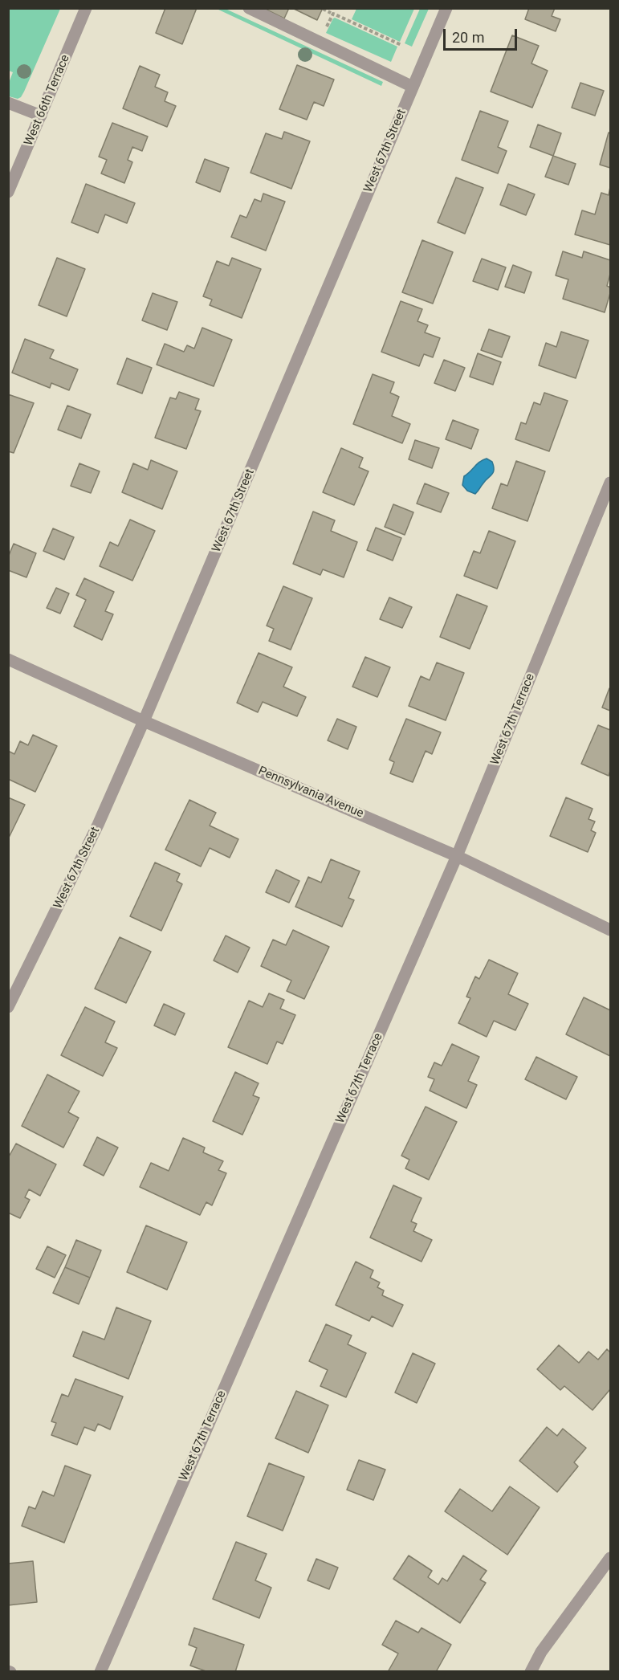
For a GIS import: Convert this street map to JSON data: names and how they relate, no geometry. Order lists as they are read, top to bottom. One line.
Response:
{"streets":{"street":["West 66th Terrace","West 67th Street","West 67th Terrace","Pennsylvania Avenue"]},"crossings":[["West 67th Street","Pennsylvania Avenue"],["West 67th Terrace","Pennsylvania Avenue"]],"scale_bar":"20 m"}
